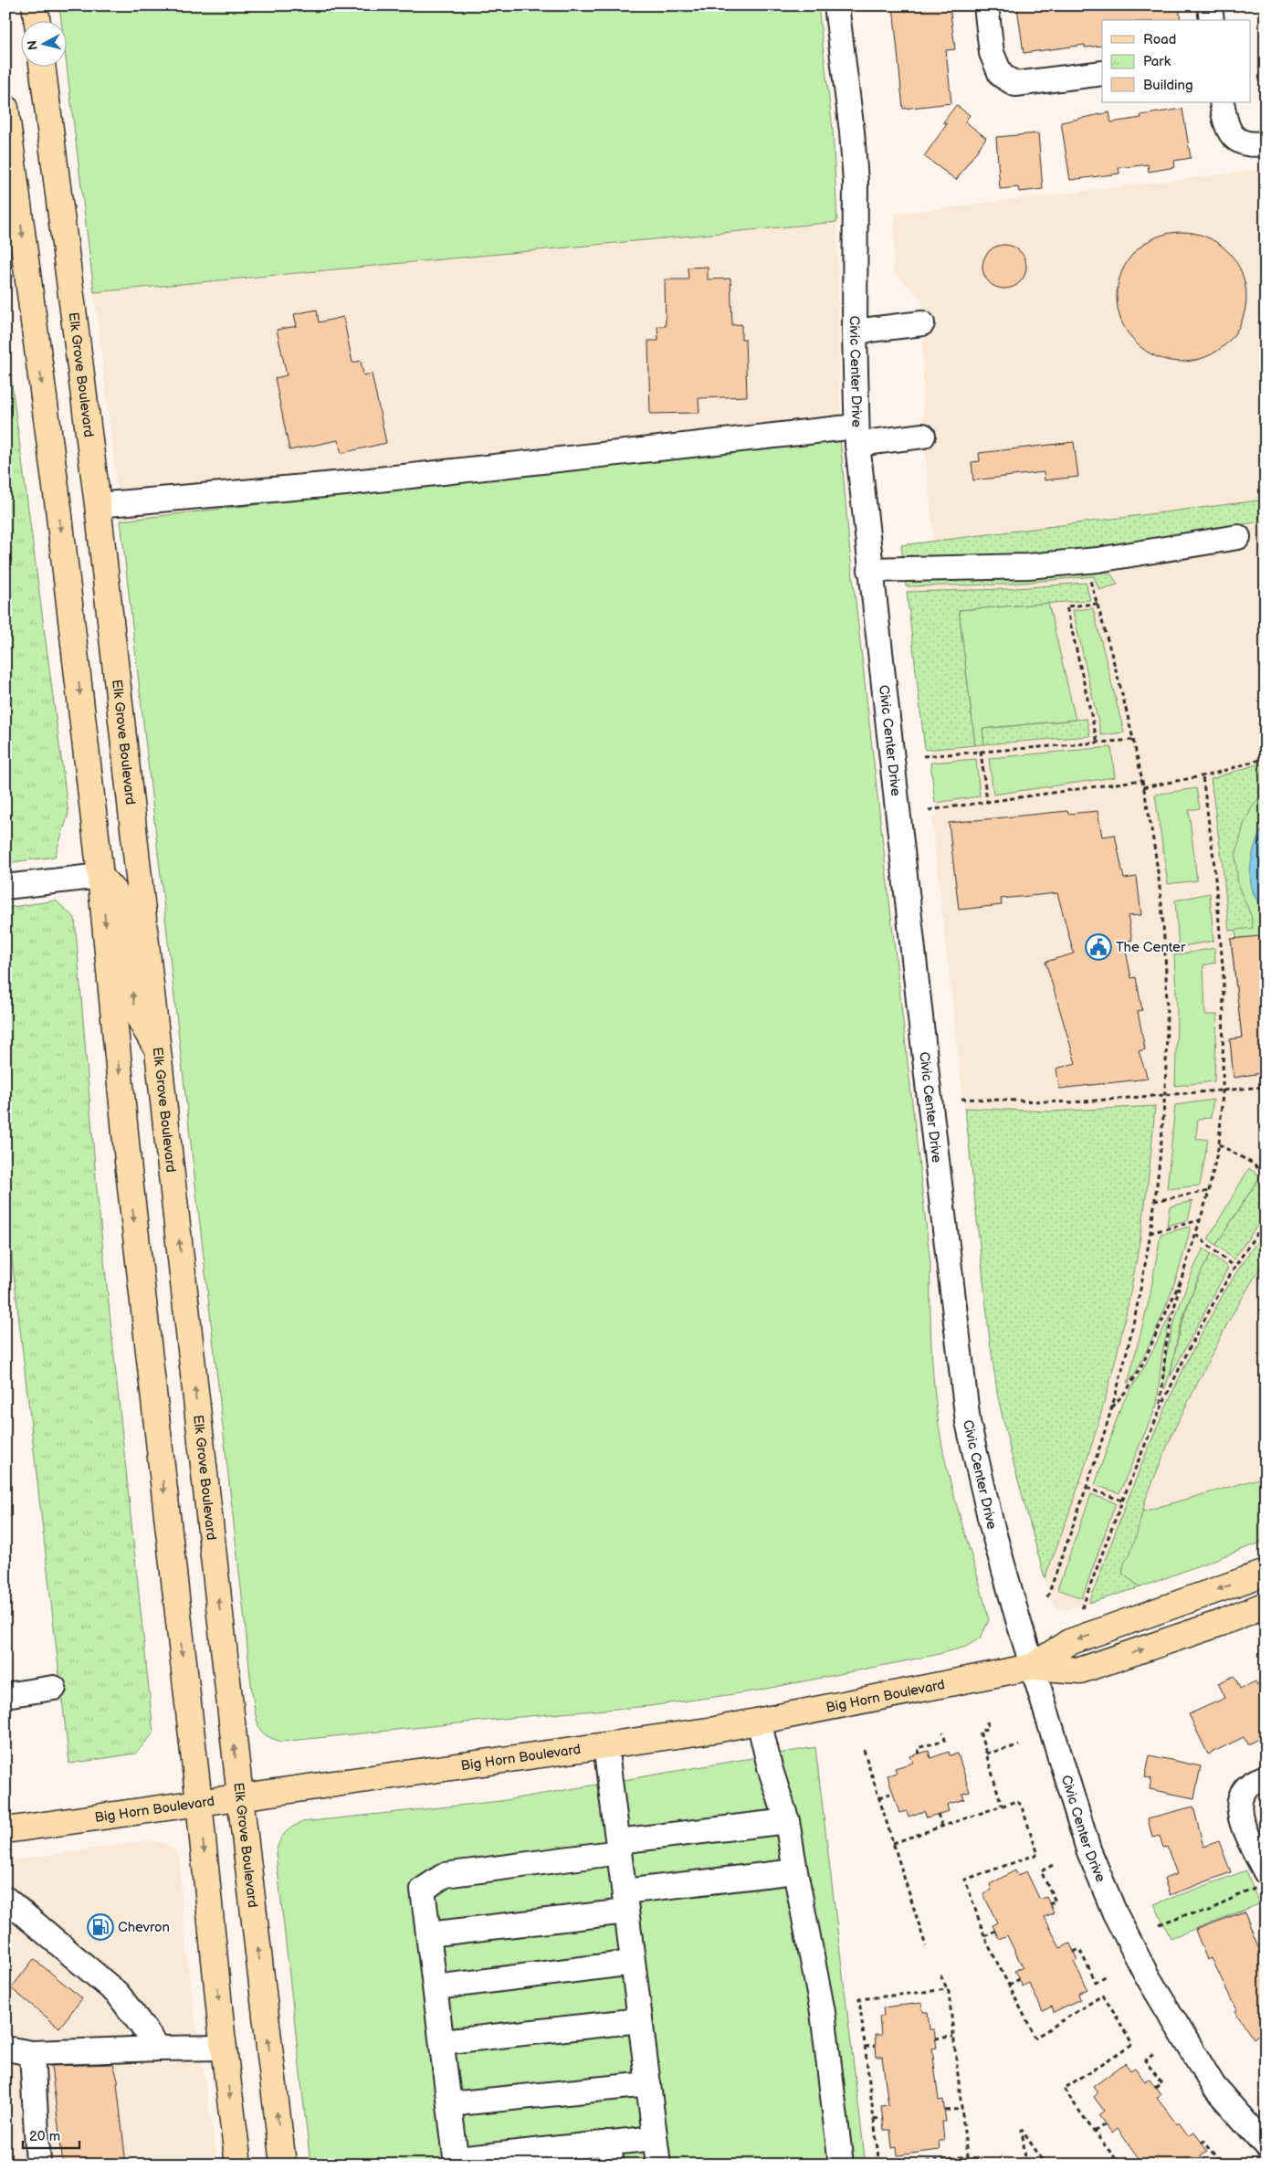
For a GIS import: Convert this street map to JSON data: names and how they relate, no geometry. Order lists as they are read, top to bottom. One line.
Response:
{"streets":{"main road":["Elk Grove Boulevard","Big Horn Boulevard"],"street":["Civic Center Drive"]},"crossings":[["Civic Center Drive","Big Horn Boulevard"],["Elk Grove Boulevard","Big Horn Boulevard"]],"places":{"public building":["The Center"],"fuel station":["Chevron"]},"legend":["Road","Park","Building"],"scale_bar":"20 m","north":"left"}
